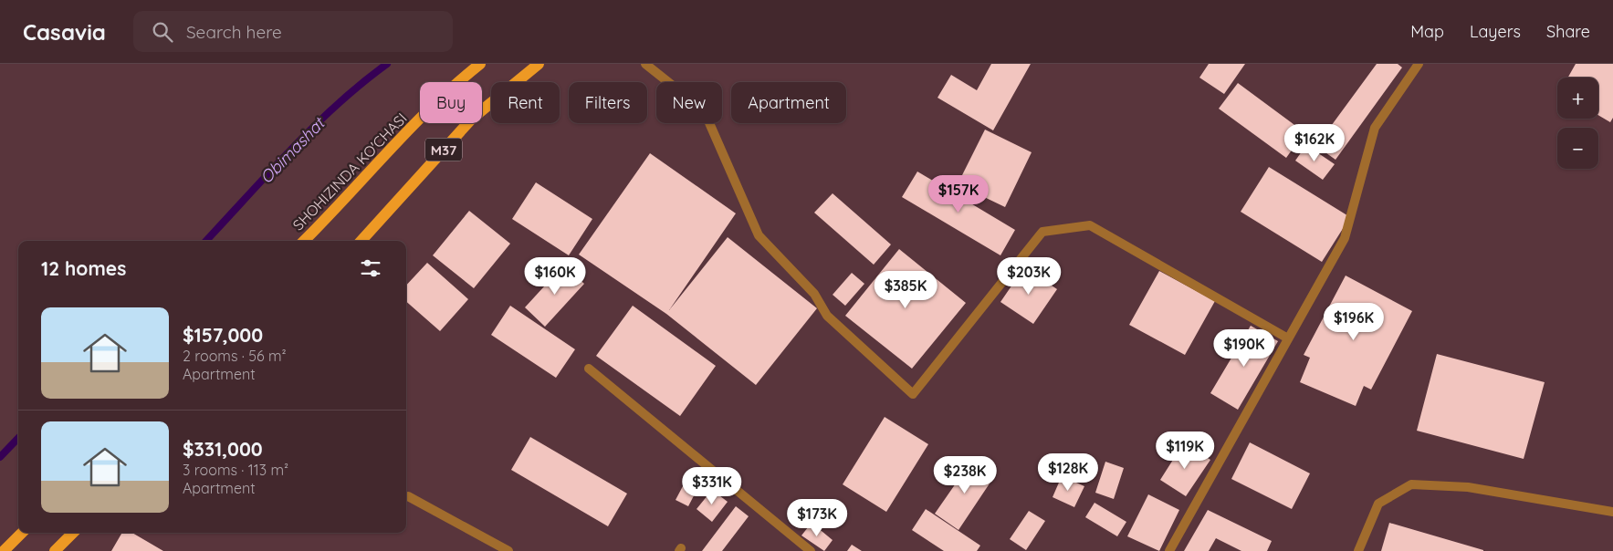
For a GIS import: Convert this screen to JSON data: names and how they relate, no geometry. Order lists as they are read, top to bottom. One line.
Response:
{"streets":{"main road":["M37","SHOHIZINDA KO'CHASI"]},"water":["Obimashat"],"page":{"header":"Casavia","search":"Search here","nav":["Map","Layers","Share"],"map_buttons":["+","−"],"chip":["Buy","Rent","Filters","New","Apartment"],"price":["$162K","$157K","$160K","$203K","$385K","$196K","$190K","$119K","$128K","$238K","$331K","$173K"],"heading":"12 homes","list":[{"name":"$157,000","note":"2 rooms · 56 m² · Apartment"},{"name":"$331,000","note":"3 rooms · 113 m² · Apartment"}]}}
